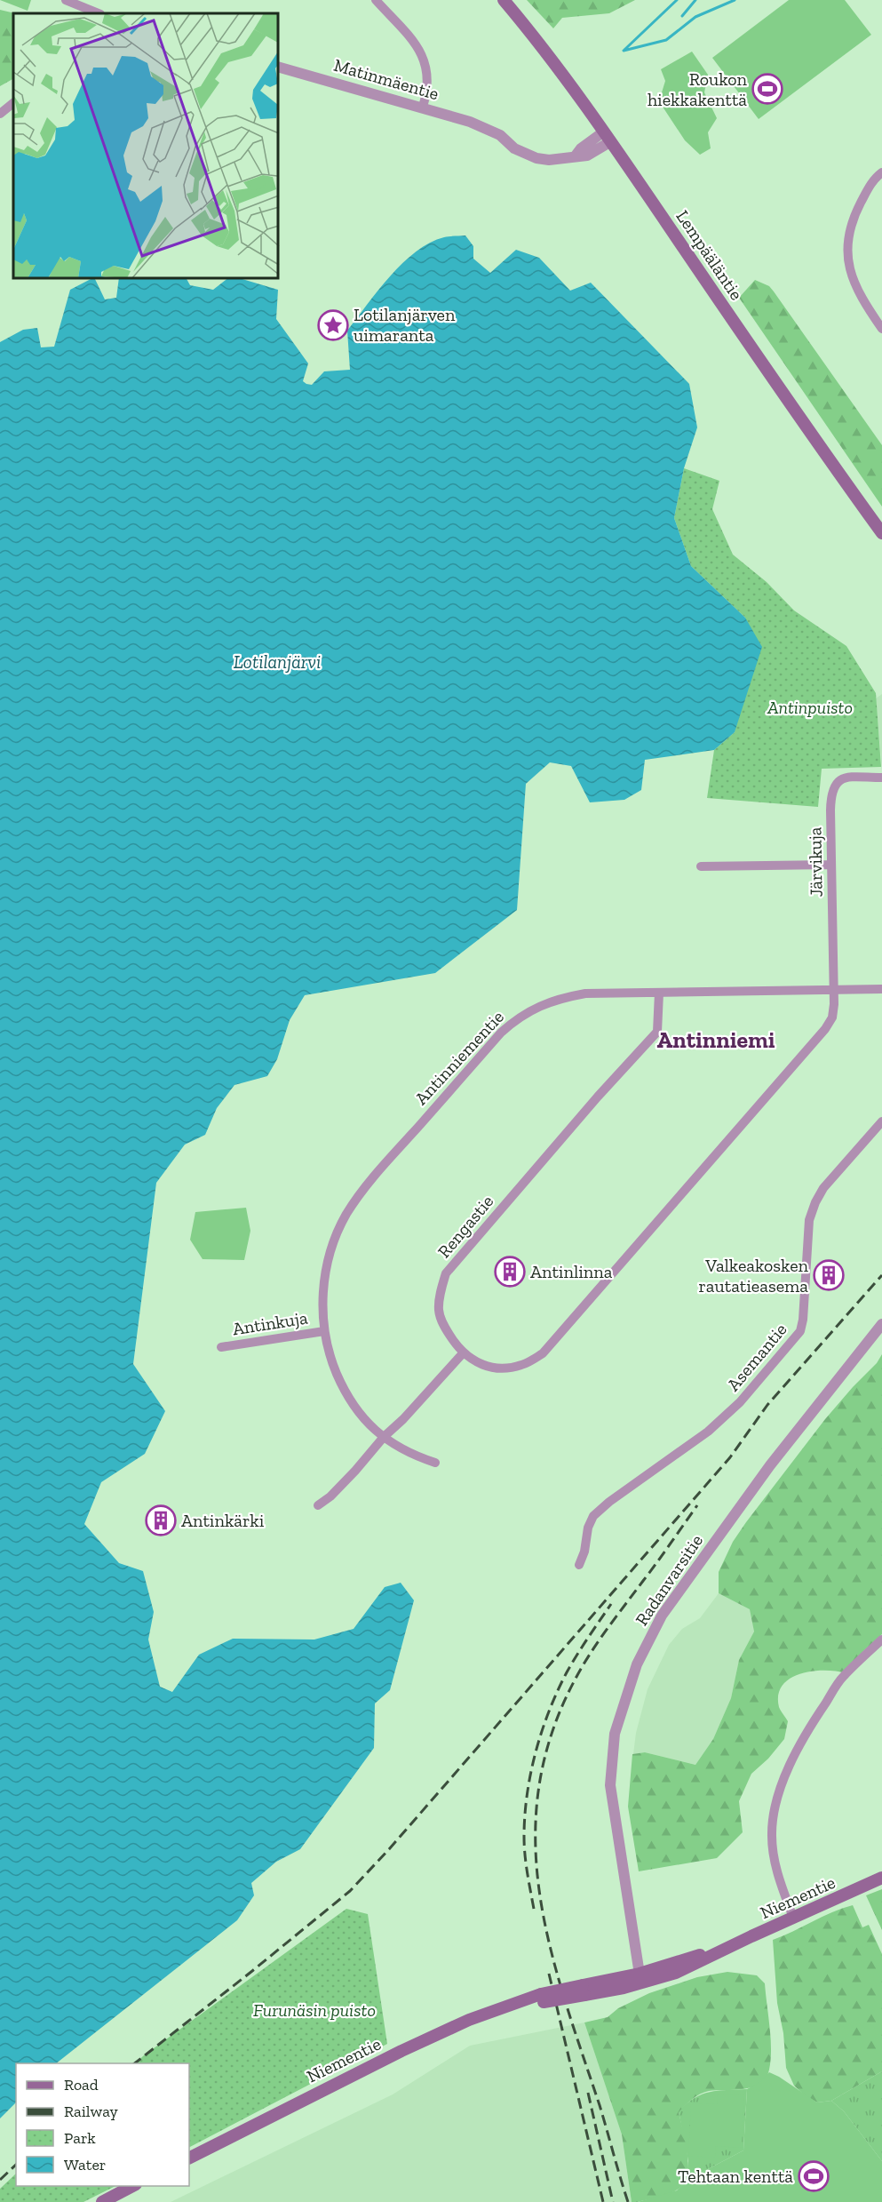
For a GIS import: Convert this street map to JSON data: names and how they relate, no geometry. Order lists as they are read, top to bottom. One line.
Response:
{"streets":{"main road":["Lempääläntie","Niementie"],"street":["Matinmäentie","Järvikuja","Antinniementie","Rengastie","Antinkuja","Asemantie","Radanvarsitie"]},"crossings":[["Matinmäentie","Lempääläntie"],["Järvikuja","Antinniementie"],["Järvikuja","Rengastie"],["Antinniementie","Rengastie"],["Antinniementie","Antinkuja"],["Radanvarsitie","Niementie"]],"districts":["Antinniemi"],"water":["Lotilanjärvi"],"parks":["Antinpuisto","Furunäsin puisto"],"places":{"sports":["Roukon hiekkakenttä","Tehtaan kenttä"],"place":["Lotilanjärven uimaranta"],"building":["Antinlinna","Valkeakosken rautatieasema","Antinkärki"]},"legend":["Road","Railway","Park","Water"]}
